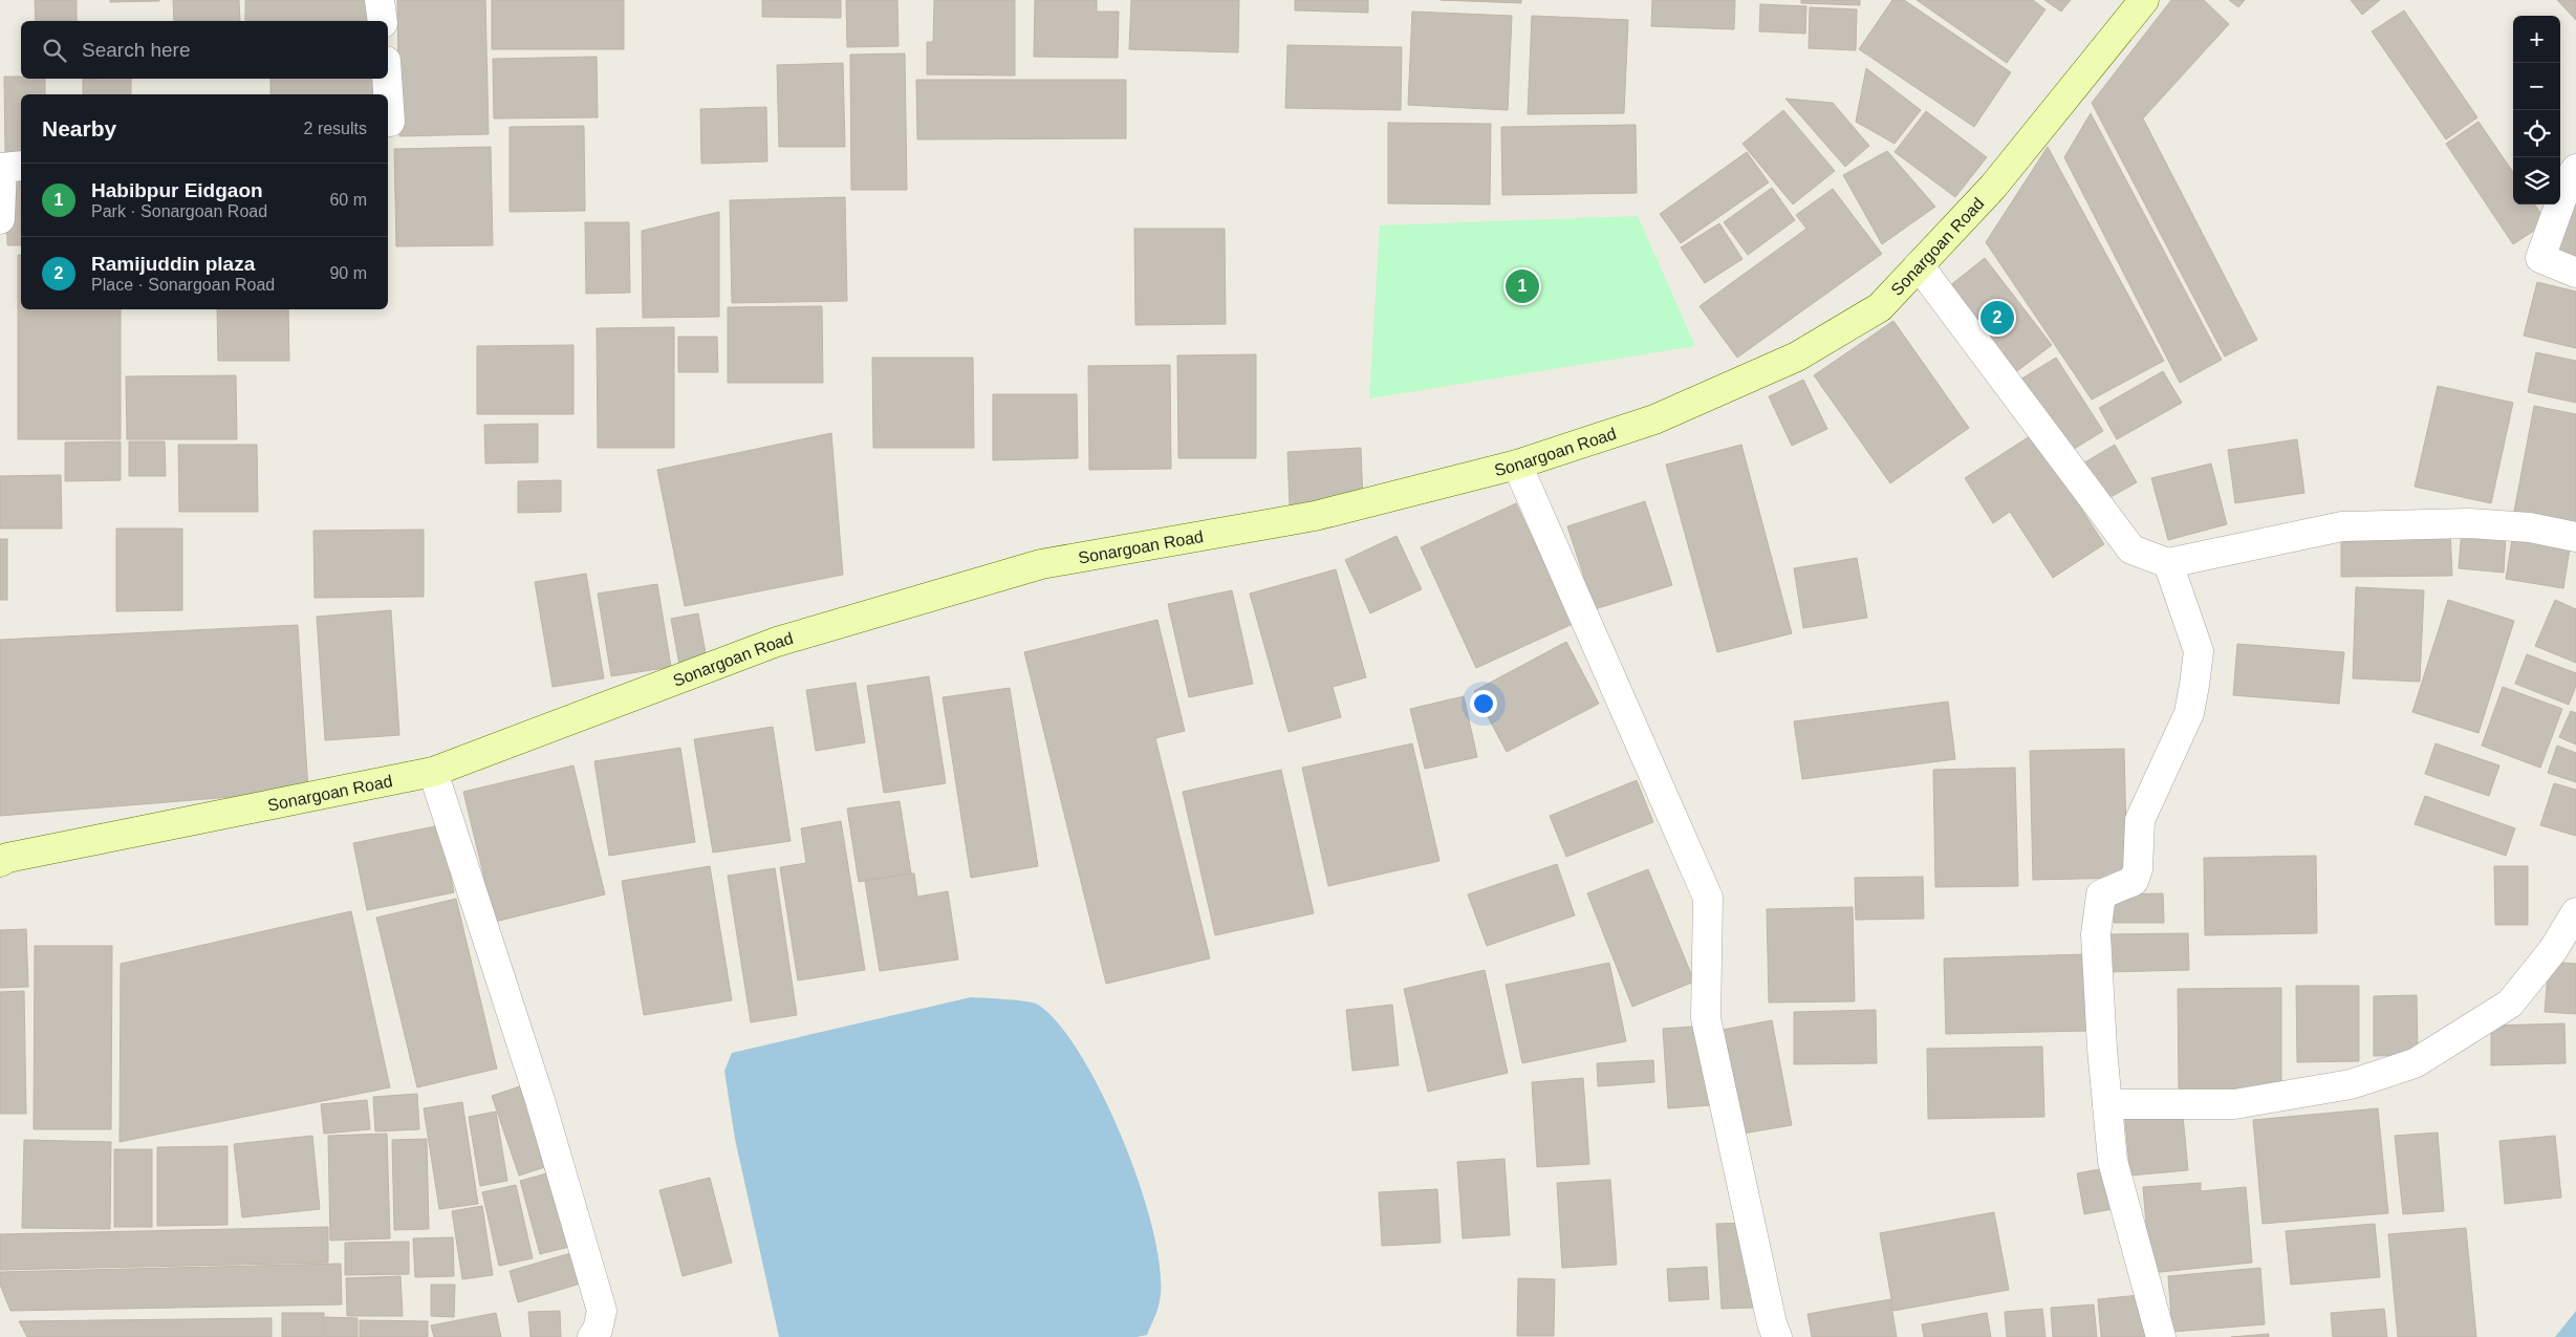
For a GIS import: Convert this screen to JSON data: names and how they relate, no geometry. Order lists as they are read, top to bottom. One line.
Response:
{"streets":{"main road":["Sonargoan Road"]},"page":{"map_buttons":["+","−"],"search":"Search here","heading":["Nearby","2 results"],"list":[{"mark":"1","name":"Habibpur Eidgaon","note":"Park · Sonargoan Road","value":"60 m"},{"mark":"2","name":"Ramijuddin plaza","note":"Place · Sonargoan Road","value":"90 m"}],"pins":["1","2"]}}
